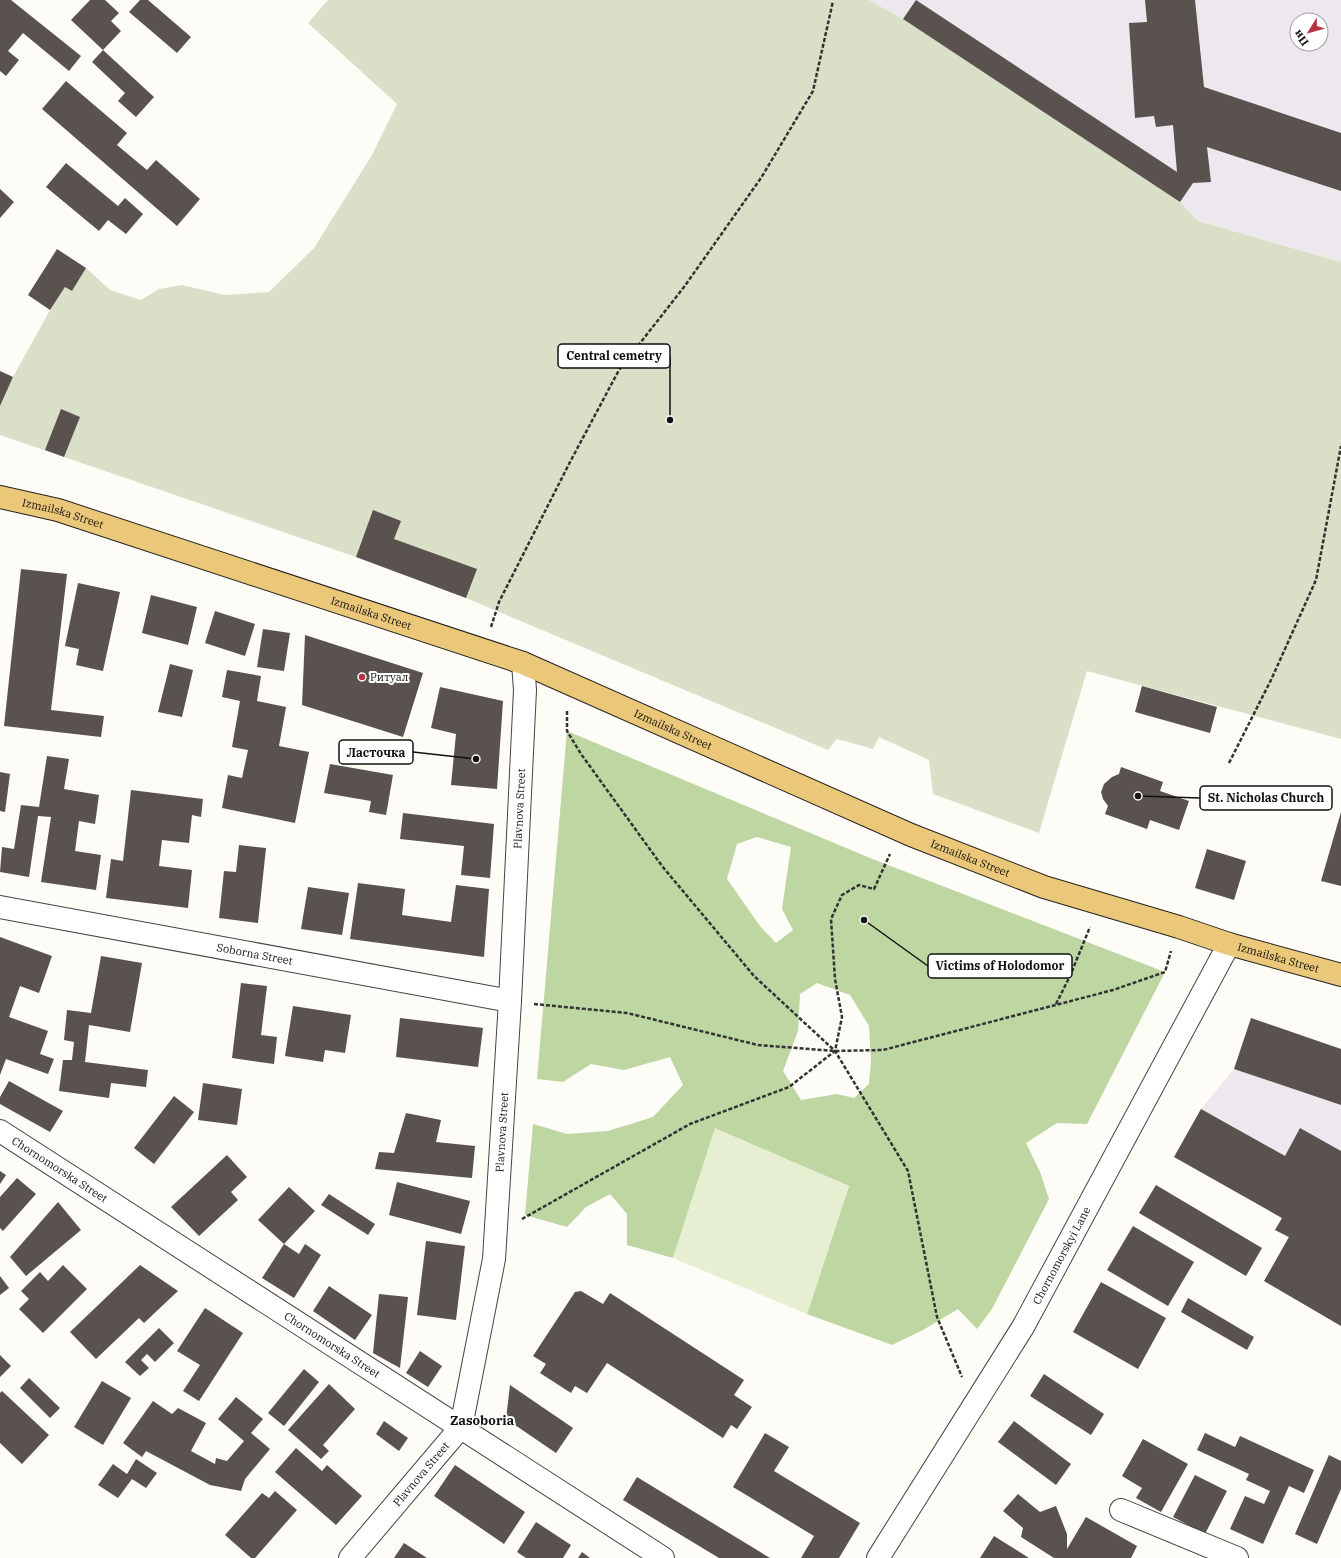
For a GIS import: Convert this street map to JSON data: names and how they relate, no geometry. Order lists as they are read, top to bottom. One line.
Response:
{"streets":{"main road":["Izmailska Street"],"street":["Plavnova Street","Soborna Street","Chornomorska Street","Chornomorskyi Lane"]},"crossings":[["Izmailska Street","Plavnova Street"],["Izmailska Street","Chornomorskyi Lane"],["Plavnova Street","Soborna Street"],["Plavnova Street","Chornomorska Street"]],"districts":["Zasoboria"],"places":["Central cemetry","Ритуал","Ласточка","St. Nicholas Church","Victims of Holodomor"],"north":"bottom left"}
